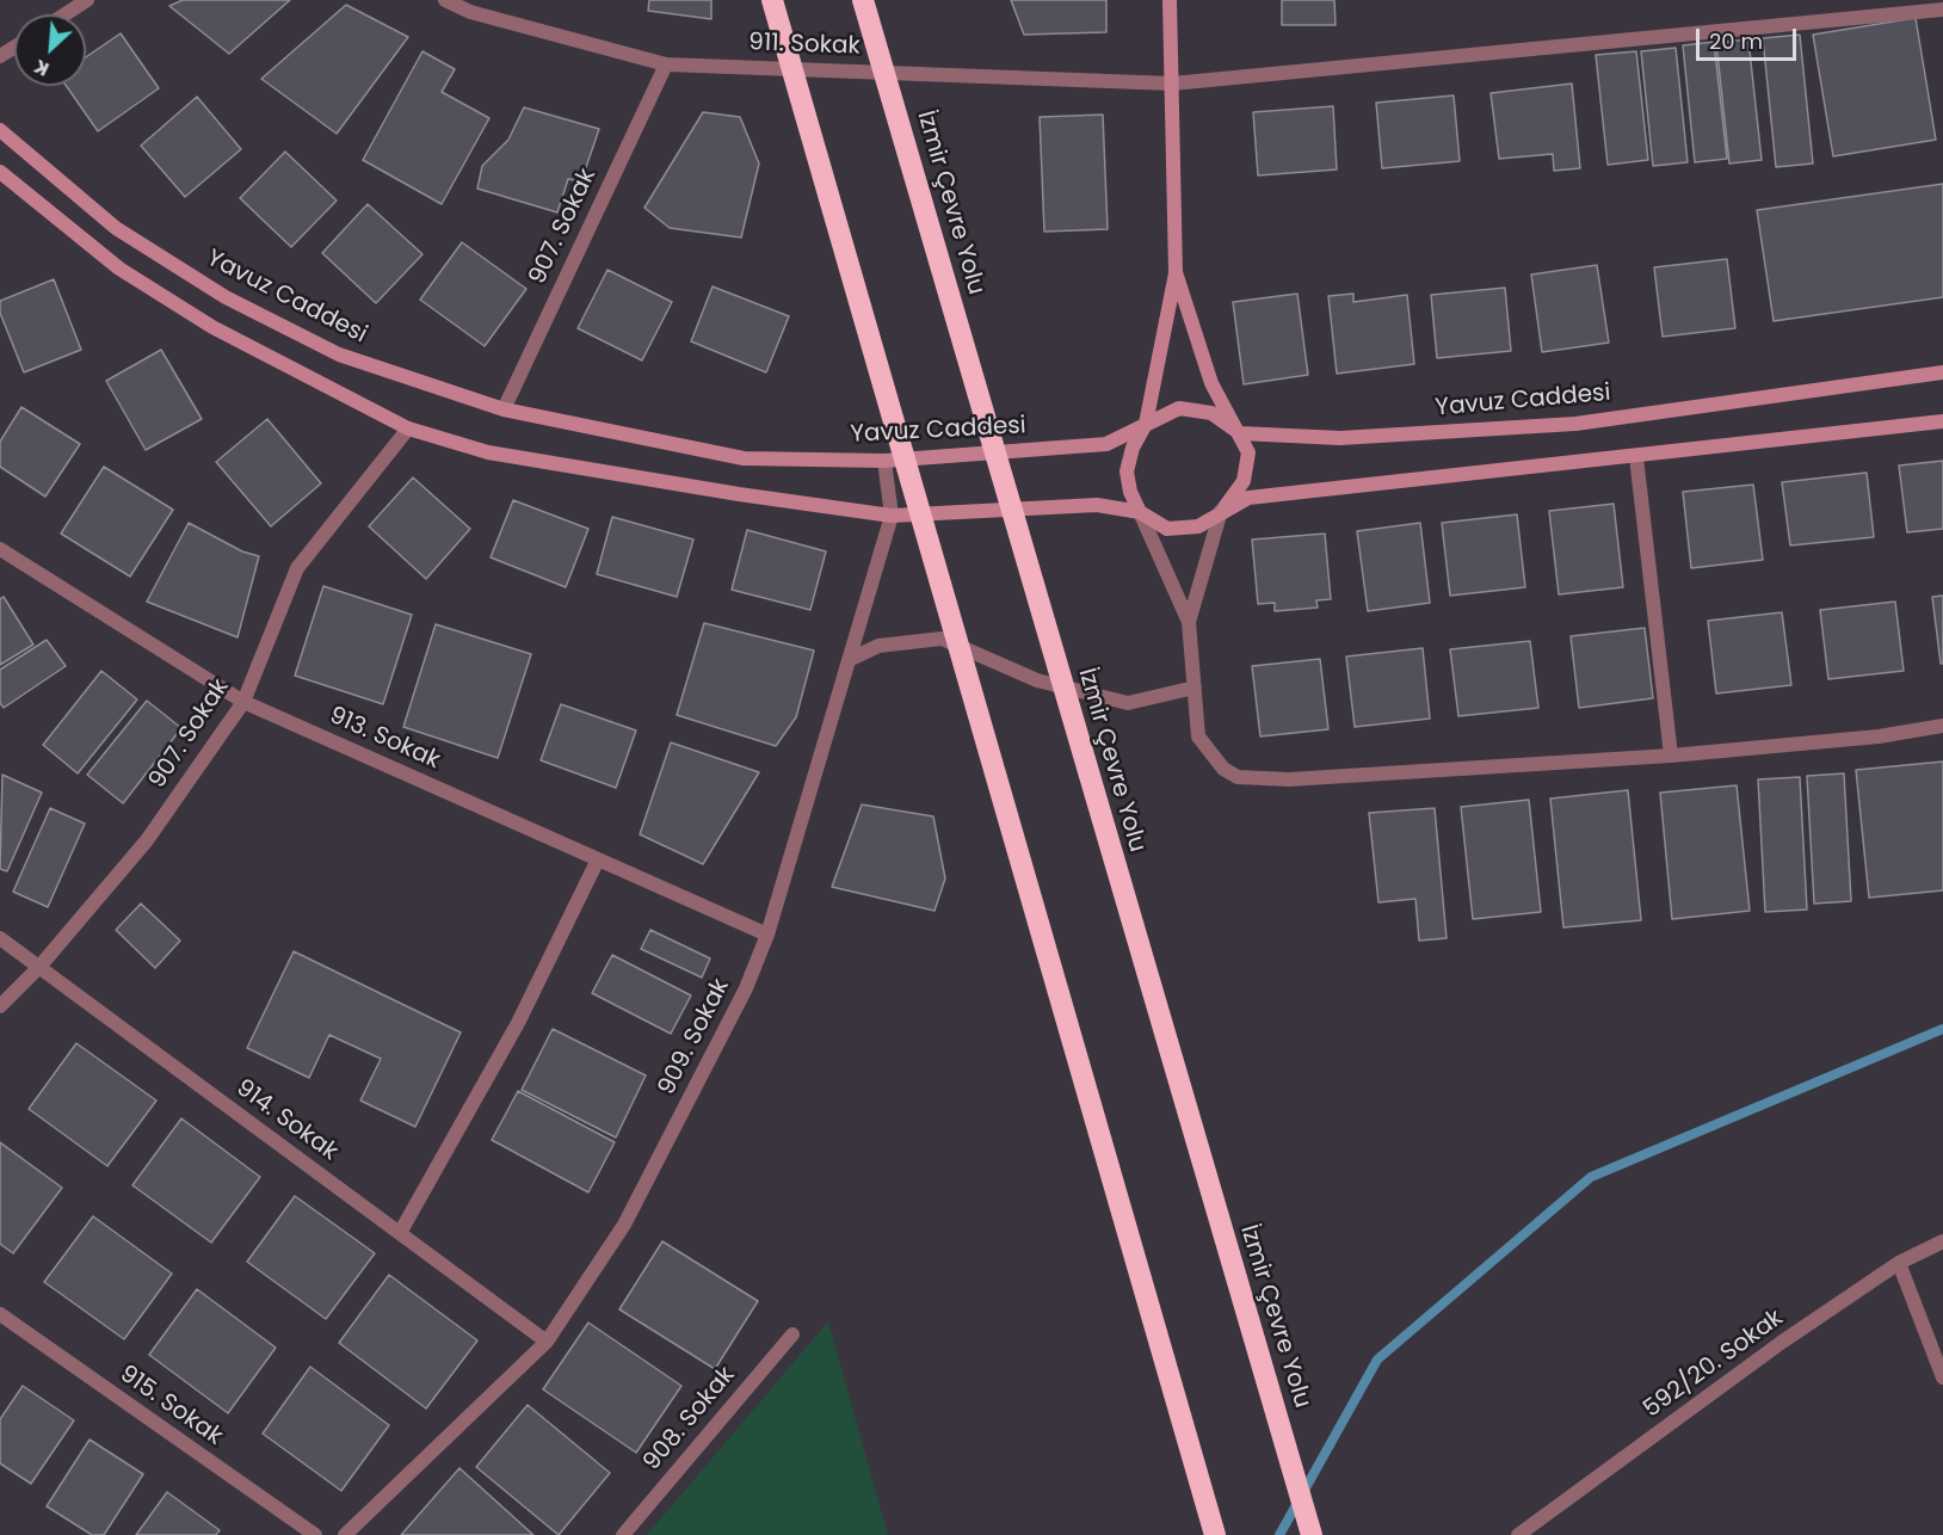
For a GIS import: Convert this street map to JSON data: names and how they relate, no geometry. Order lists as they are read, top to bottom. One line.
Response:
{"streets":{"highway":["İzmir Çevre Yolu"],"main road":["Yavuz Caddesi"],"street":["911. Sokak","907. Sokak","913. Sokak","909. Sokak","914. Sokak","592/20. Sokak","915. Sokak","908. Sokak"]},"crossings":[["911. Sokak","907. Sokak"],["907. Sokak","Yavuz Caddesi"],["907. Sokak","913. Sokak"],["907. Sokak","914. Sokak"],["Yavuz Caddesi","909. Sokak"],["913. Sokak","909. Sokak"],["909. Sokak","914. Sokak"]],"scale_bar":"20 m","north":"bottom left"}
